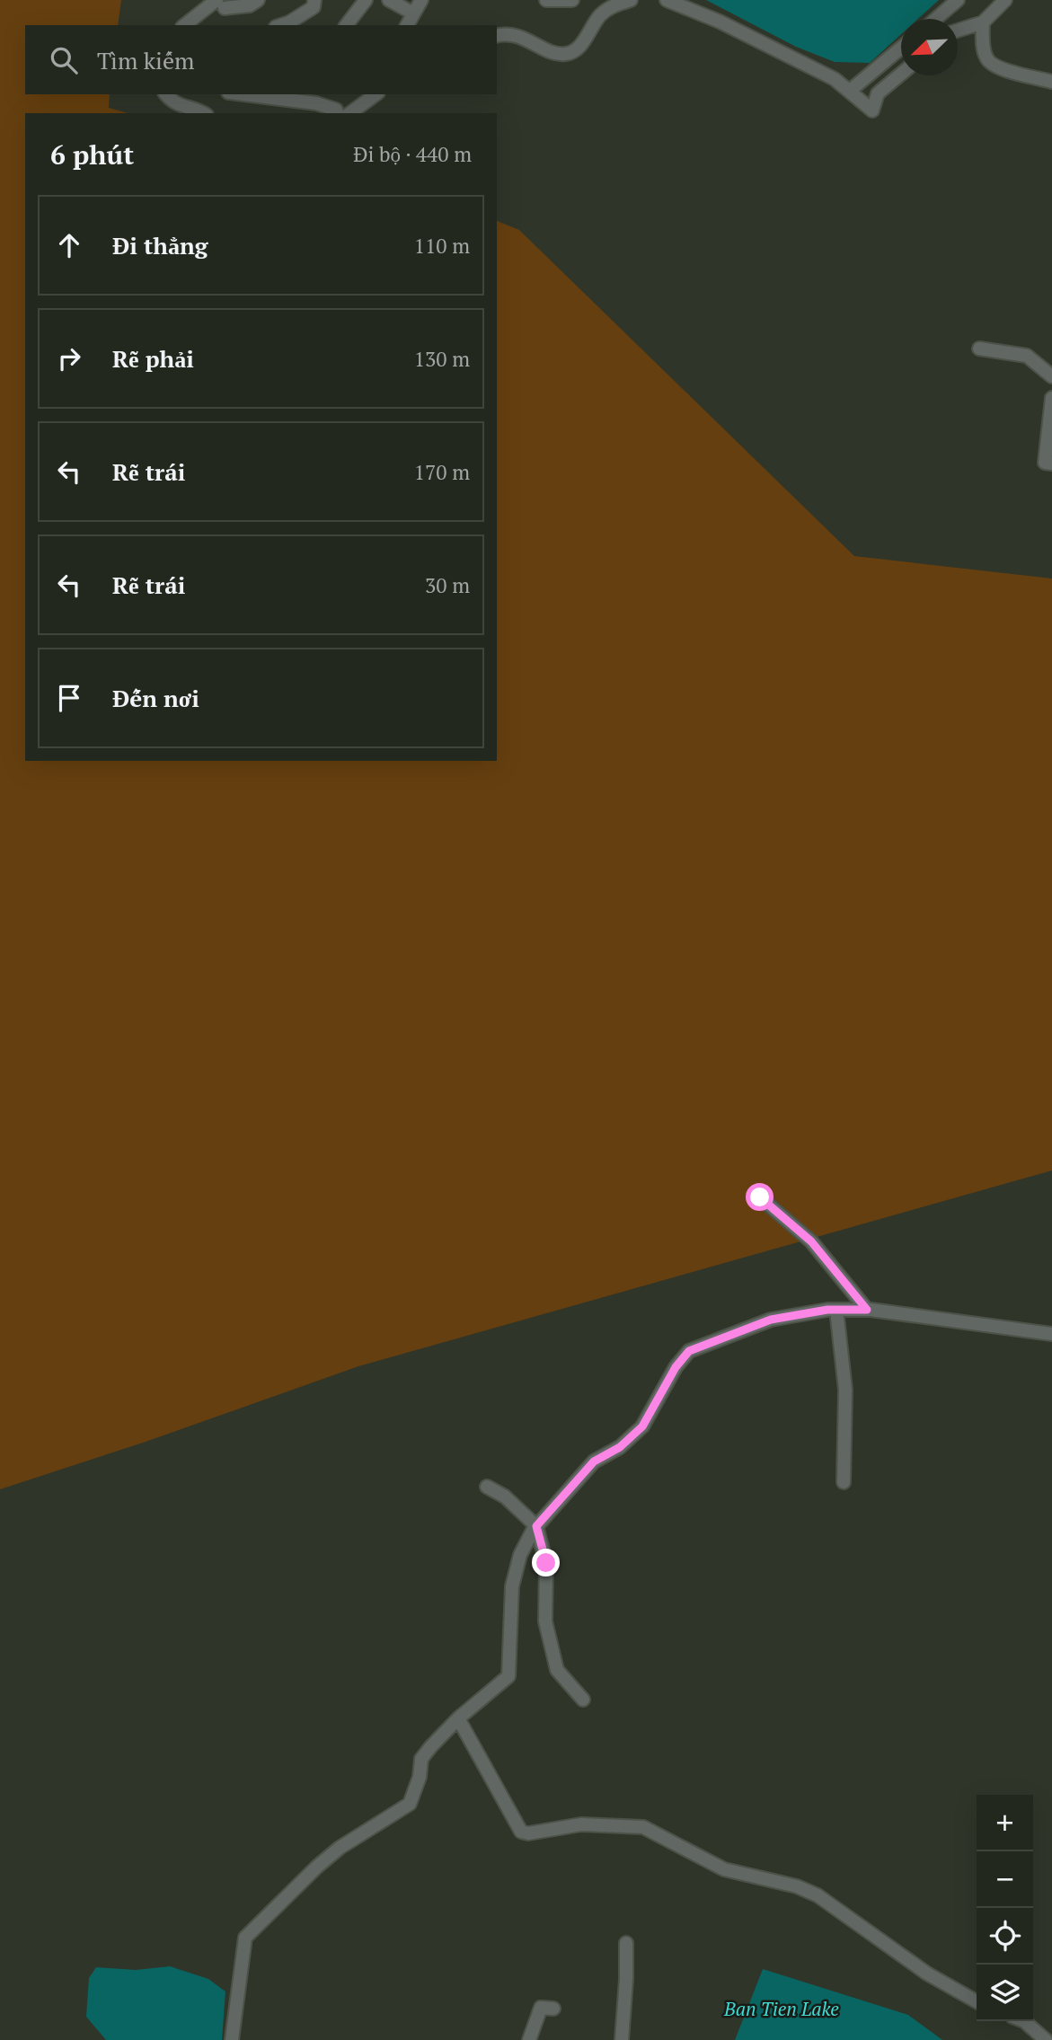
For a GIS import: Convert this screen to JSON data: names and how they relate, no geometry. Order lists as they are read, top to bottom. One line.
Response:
{"water":["Ban Tien Lake"],"north":"bottom left","page":{"search":"Tìm kiếm","heading":["6 phút","Đi bộ · 440 m"],"list":[["Đi thẳng","110 m"],["Rẽ phải","130 m"],["Rẽ trái","170 m"],["Rẽ trái","30 m"],"Đến nơi"],"map_buttons":["+","−"]}}
